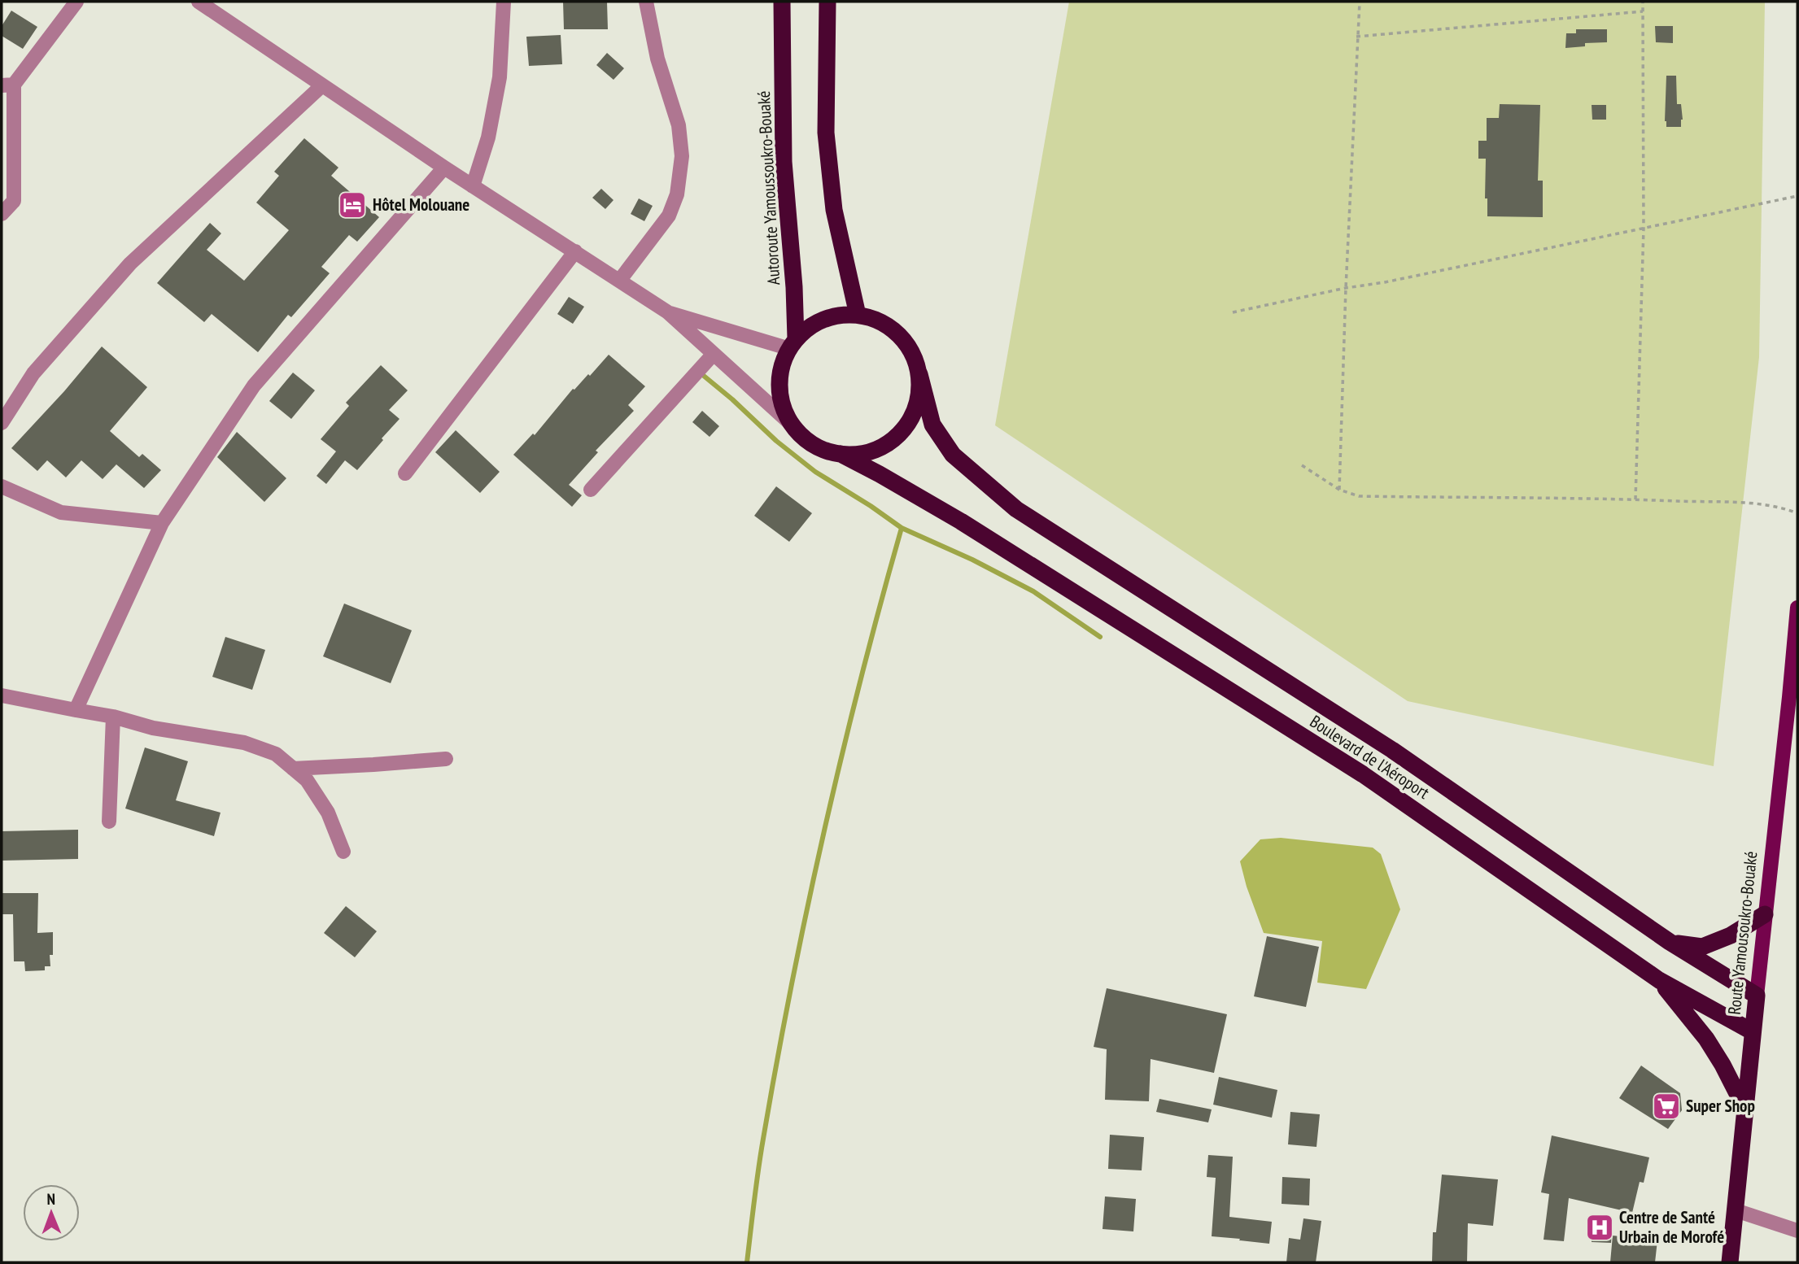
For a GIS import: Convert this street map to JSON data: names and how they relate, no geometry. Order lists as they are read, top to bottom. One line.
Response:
{"streets":{"highway":["Autoroute Yamoussoukro-Bouaké","Boulevard de l'Aéroport","Route Yamousoukro-Bouaké"]},"crossings":[["Autoroute Yamoussoukro-Bouaké","Boulevard de l'Aéroport"],["Boulevard de l'Aéroport","Route Yamousoukro-Bouaké"]],"places":{"hotel":["Hôtel Molouane"],"supermarket":["Super Shop"],"hospital":["Centre de Santé Urbain de Morofé"]},"north":"top"}
